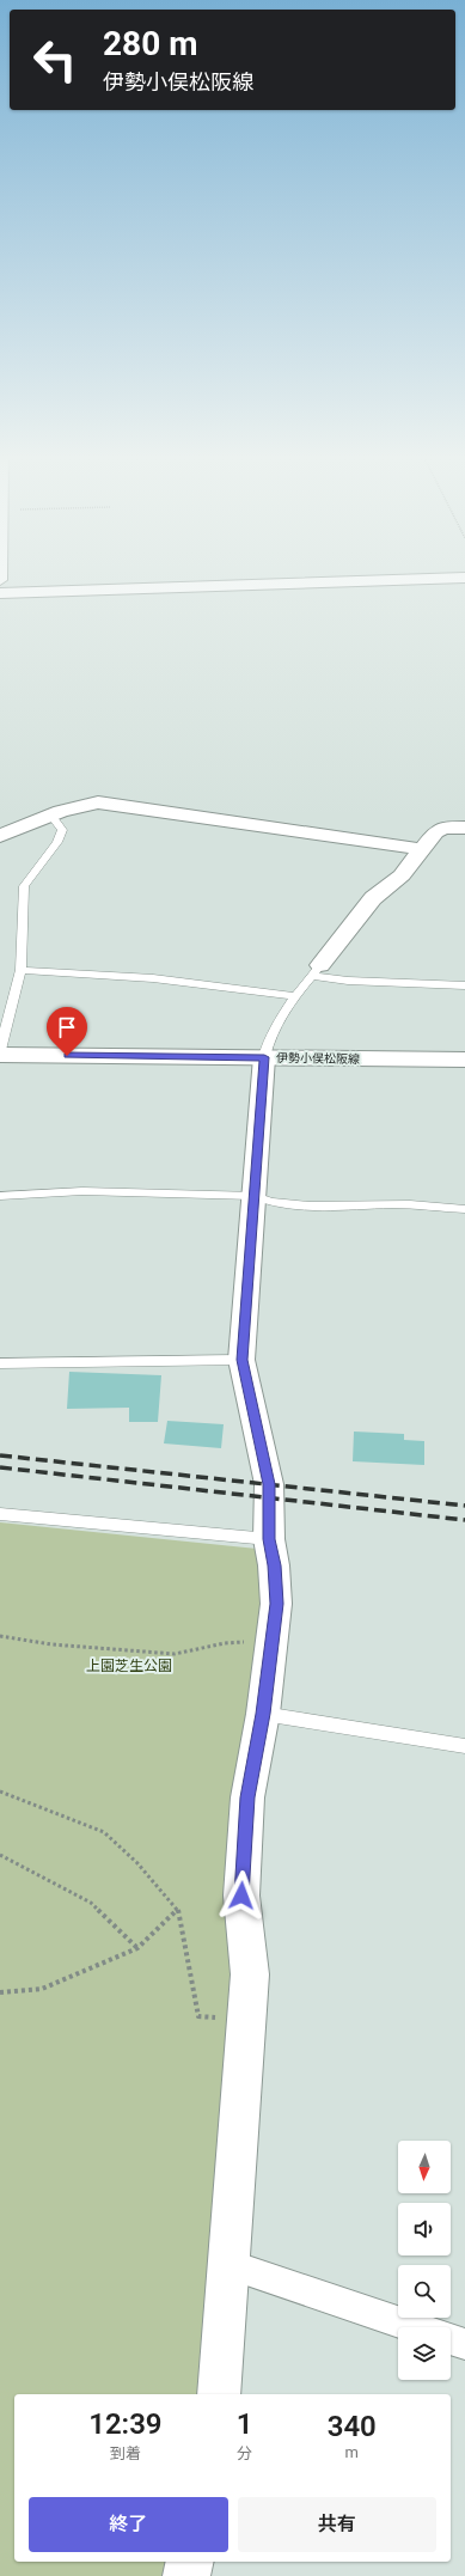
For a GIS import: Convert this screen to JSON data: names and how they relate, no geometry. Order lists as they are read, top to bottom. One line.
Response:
{"streets":{"street":["伊勢小俣松阪線"]},"parks":["上園芝生公園"],"north":"bottom","page":{"turn":["280 m","伊勢小俣松阪線"],"eta":["12:39","到着","1","分","340","m"],"buttons":["終了","共有"]}}
